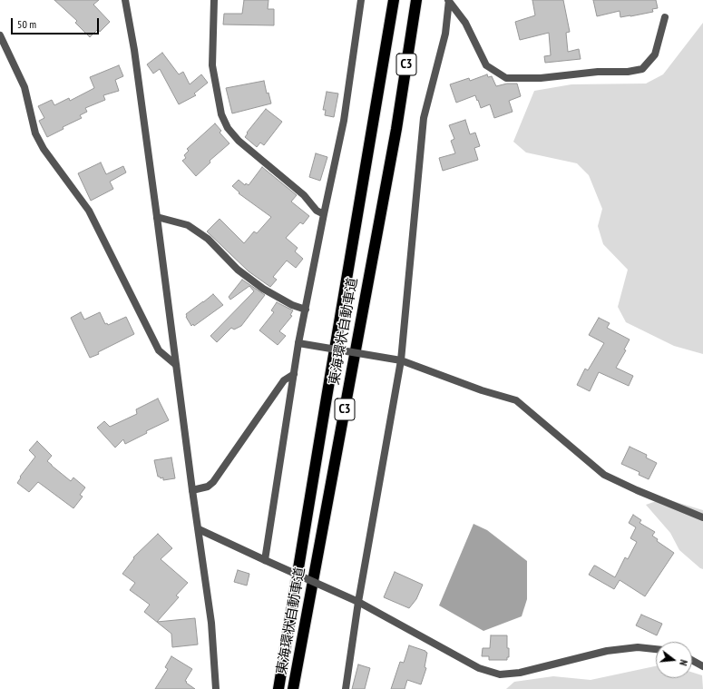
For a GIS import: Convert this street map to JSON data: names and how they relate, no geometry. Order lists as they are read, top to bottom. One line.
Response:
{"streets":{"highway":["C3","東海環状自動車道"]},"scale_bar":"50 m","north":"right"}
